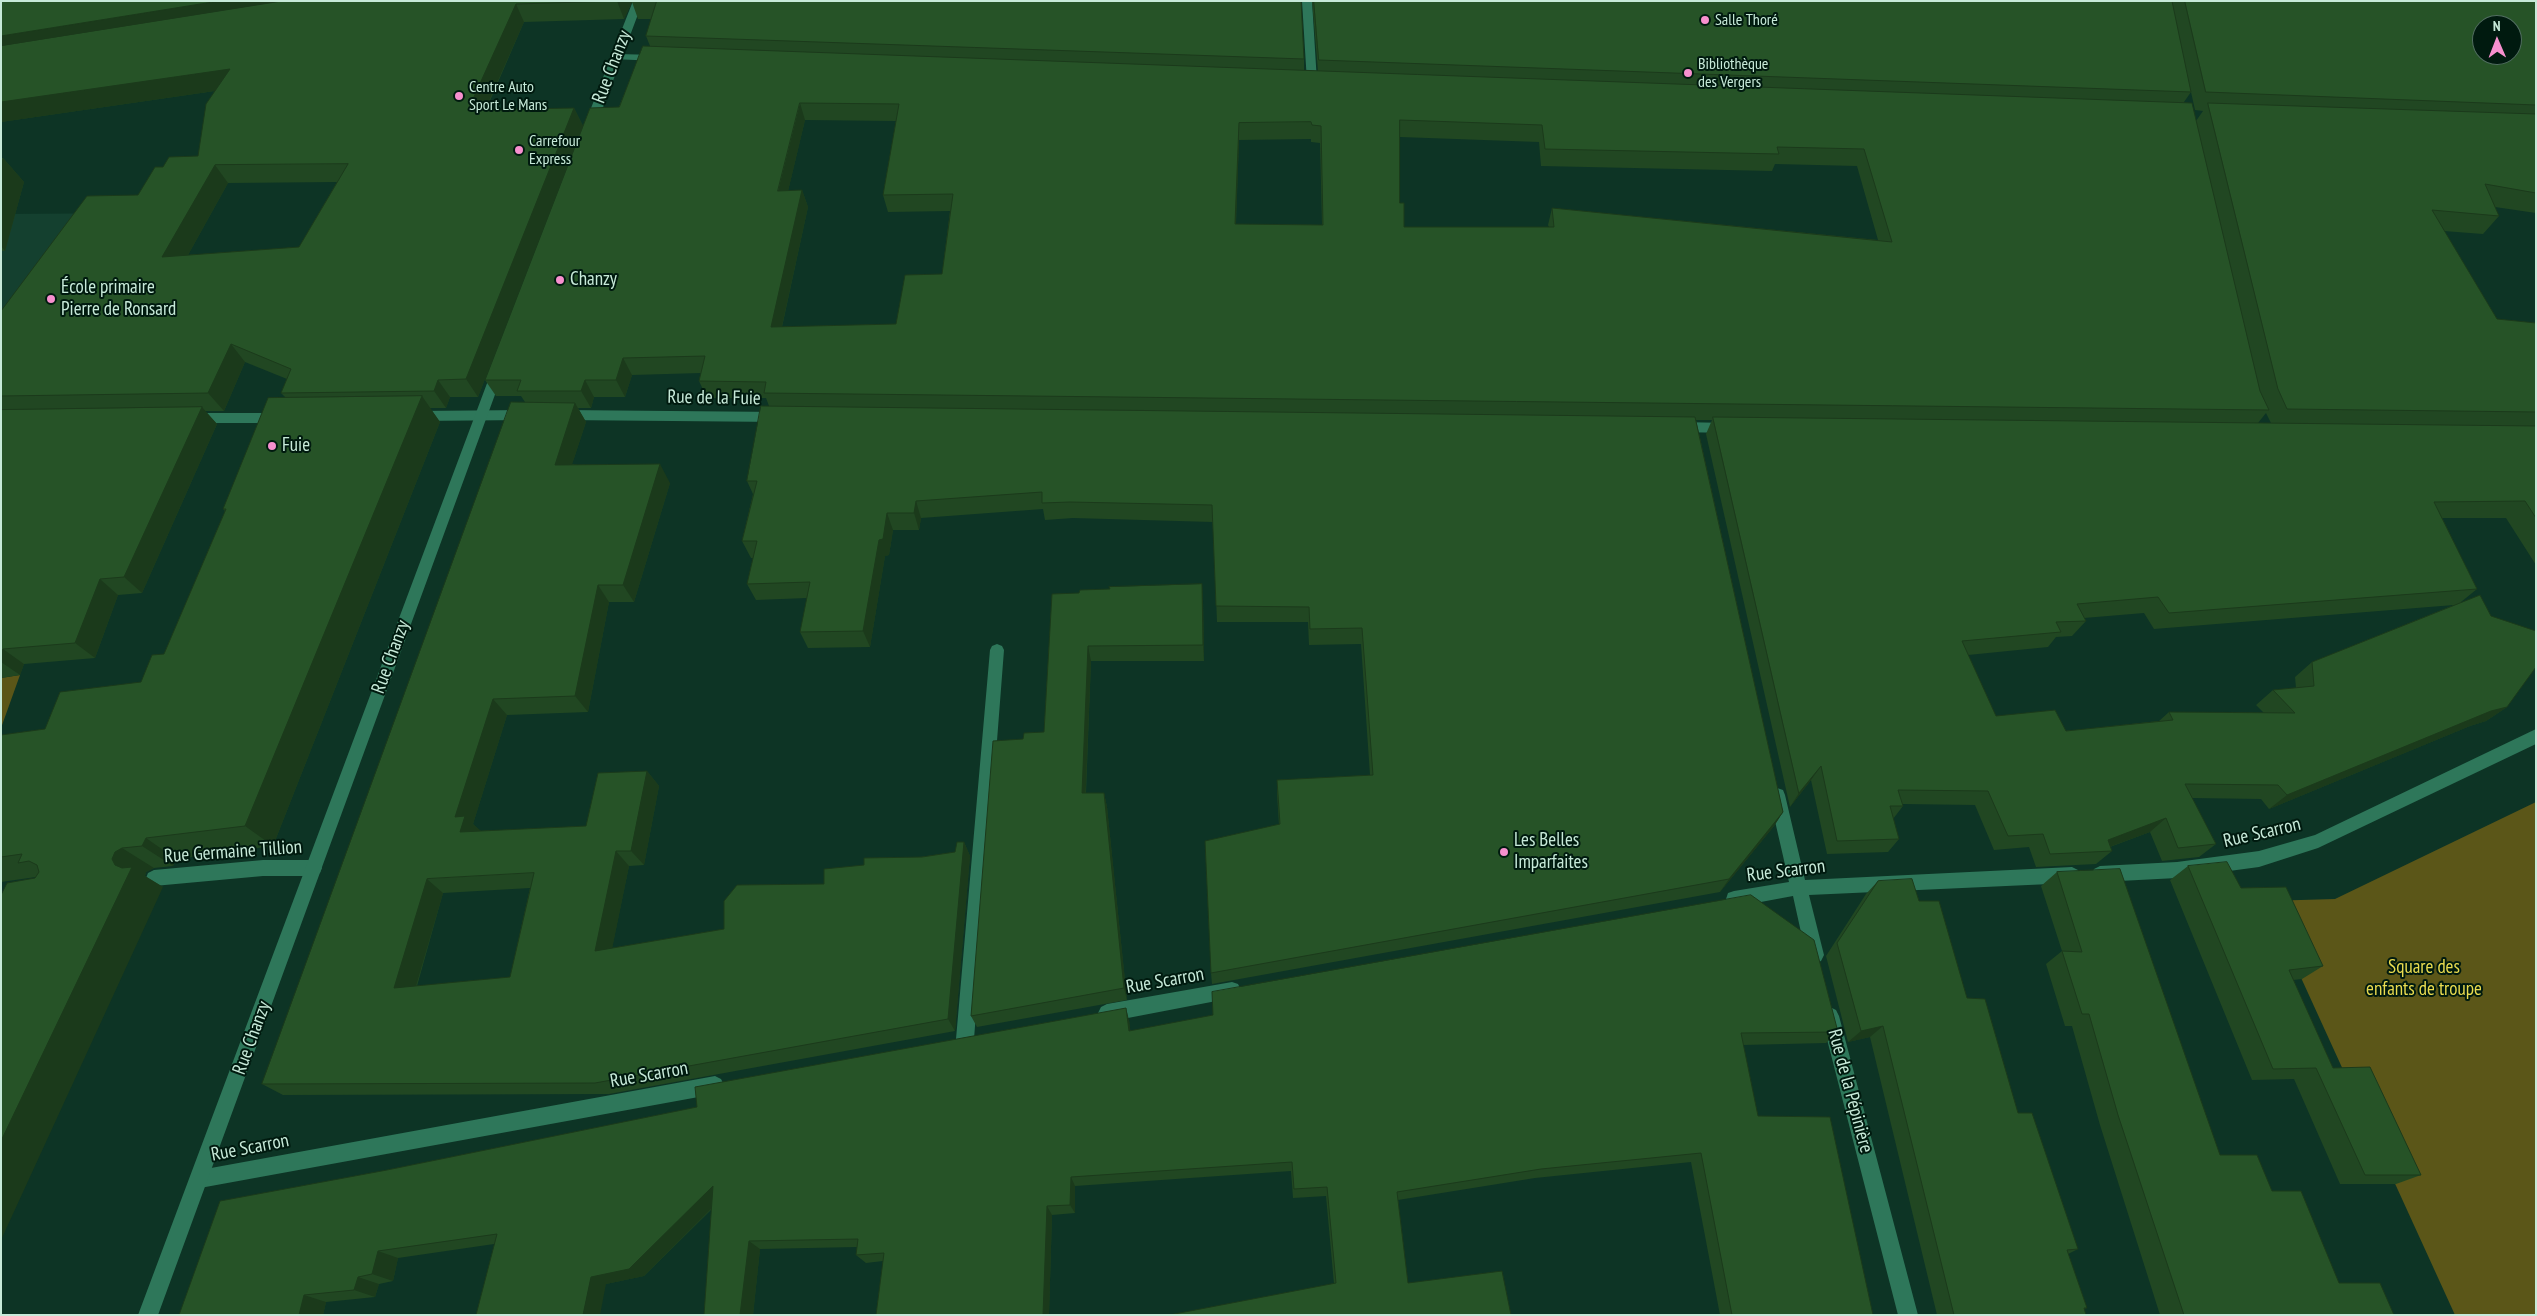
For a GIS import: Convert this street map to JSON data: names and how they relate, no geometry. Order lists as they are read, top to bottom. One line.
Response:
{"streets":{"street":["Rue Chanzy","Rue de la Fuie","Rue Scarron","Rue Germaine Tillion","Rue de la Pépinière"]},"crossings":[["Rue Chanzy","Rue de la Fuie"],["Rue Chanzy","Rue Scarron"],["Rue Chanzy","Rue Germaine Tillion"]],"parks":["Square des enfants de troupe"],"places":["Salle Thoré","Bibliothèque des Vergers","Centre Auto Sport Le Mans","Carrefour Express","Chanzy","École primaire Pierre de Ronsard","Fuie","Les Belles Imparfaites"],"north":"top"}
